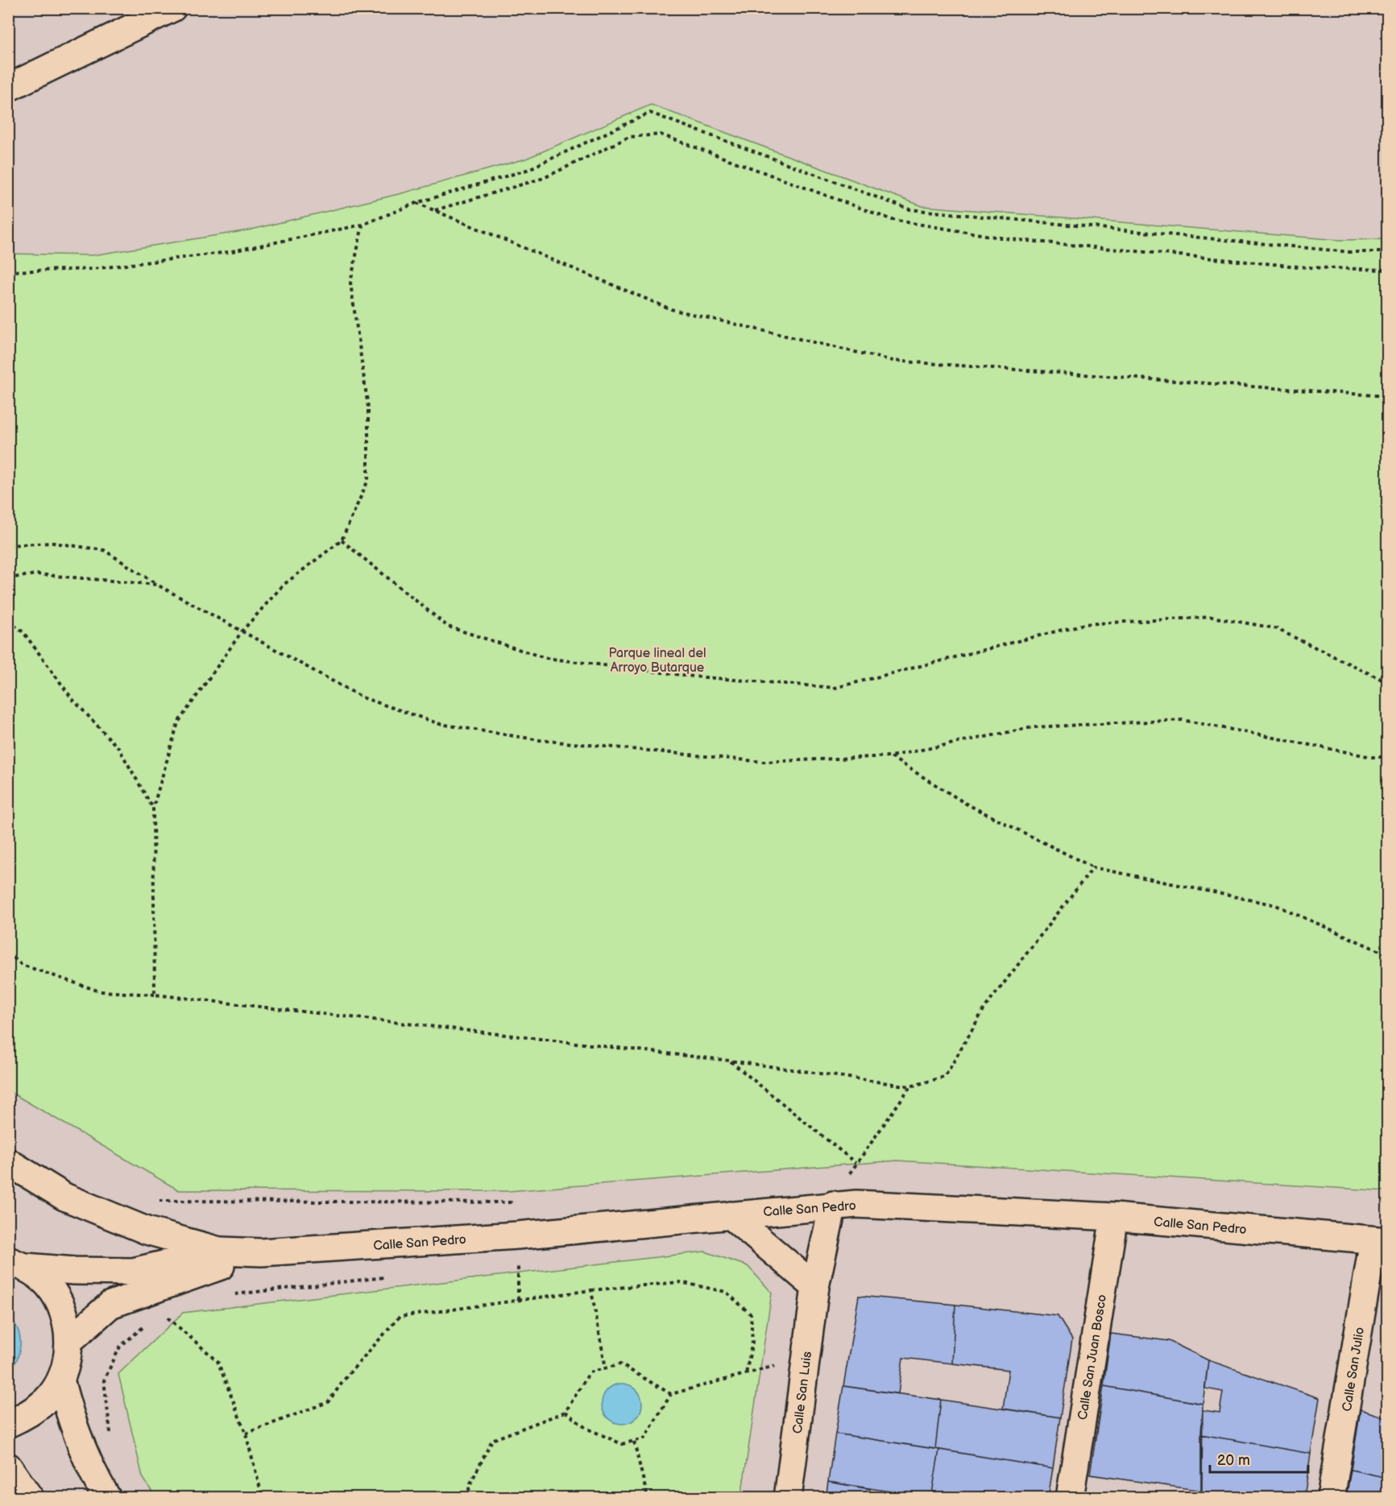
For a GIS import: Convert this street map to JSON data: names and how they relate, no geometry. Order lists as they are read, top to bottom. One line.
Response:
{"streets":{"main road":["Calle San Pedro","Calle San Juan Bosco","Calle San Julio","Calle San Luis"]},"crossings":[["Calle San Pedro","Calle San Juan Bosco"],["Calle San Pedro","Calle San Julio"],["Calle San Pedro","Calle San Luis"]],"parks":["Parque lineal del Arroyo Butarque"],"scale_bar":"20 m"}
